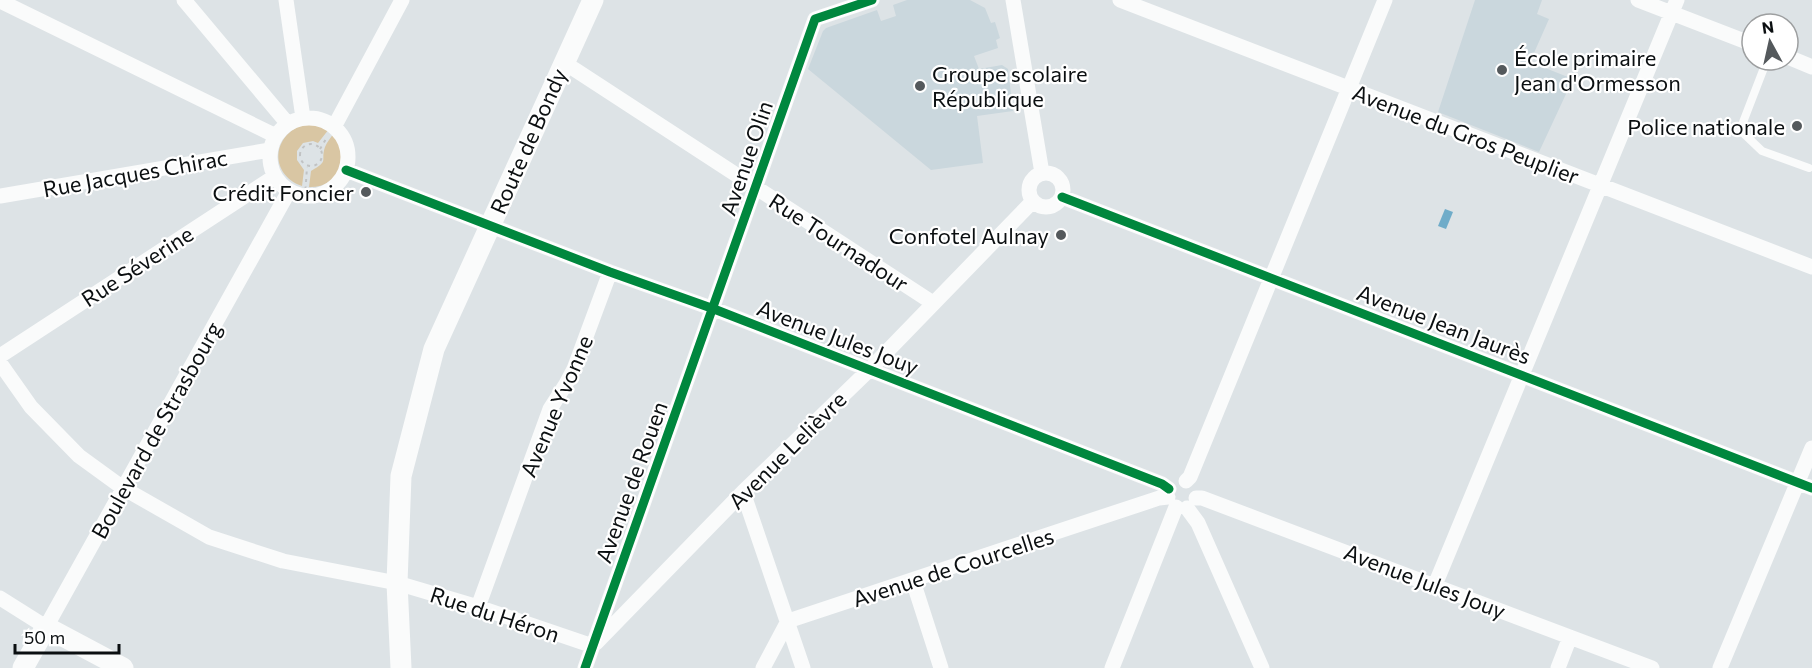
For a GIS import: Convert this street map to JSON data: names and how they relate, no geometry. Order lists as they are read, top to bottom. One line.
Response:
{"streets":{"street":["Avenue du Gros Peuplier","Route de Bondy","Avenue Olin","Rue Jacques Chirac","Rue Tournadour","Rue Séverine","Avenue Jean Jaurès","Avenue Jules Jouy","Avenue Yvonne","Boulevard de Strasbourg","Avenue Lelièvre","Avenue de Rouen","Avenue de Courcelles","Rue du Héron"]},"crossings":[["Route de Bondy","Rue Tournadour"],["Route de Bondy","Avenue Jules Jouy"],["Route de Bondy","Rue du Héron"],["Avenue Olin","Rue Tournadour"],["Avenue Olin","Avenue Jules Jouy"],["Avenue Olin","Avenue de Rouen"],["Rue Tournadour","Avenue Lelièvre"],["Avenue Jean Jaurès","Avenue Lelièvre"],["Avenue Jean Jaurès","Avenue de Courcelles"],["Avenue Jules Jouy","Avenue Yvonne"],["Avenue Jules Jouy","Avenue Lelièvre"],["Avenue Jules Jouy","Avenue de Rouen"],["Avenue Jules Jouy","Avenue de Courcelles"],["Avenue Yvonne","Rue du Héron"],["Boulevard de Strasbourg","Rue du Héron"],["Avenue Lelièvre","Avenue de Rouen"],["Avenue Lelièvre","Rue du Héron"],["Avenue de Rouen","Rue du Héron"]],"places":["École primaire Jean d'Ormesson","Groupe scolaire République","Police nationale","Crédit Foncier","Confotel Aulnay"],"scale_bar":"50 m","north":"top"}
